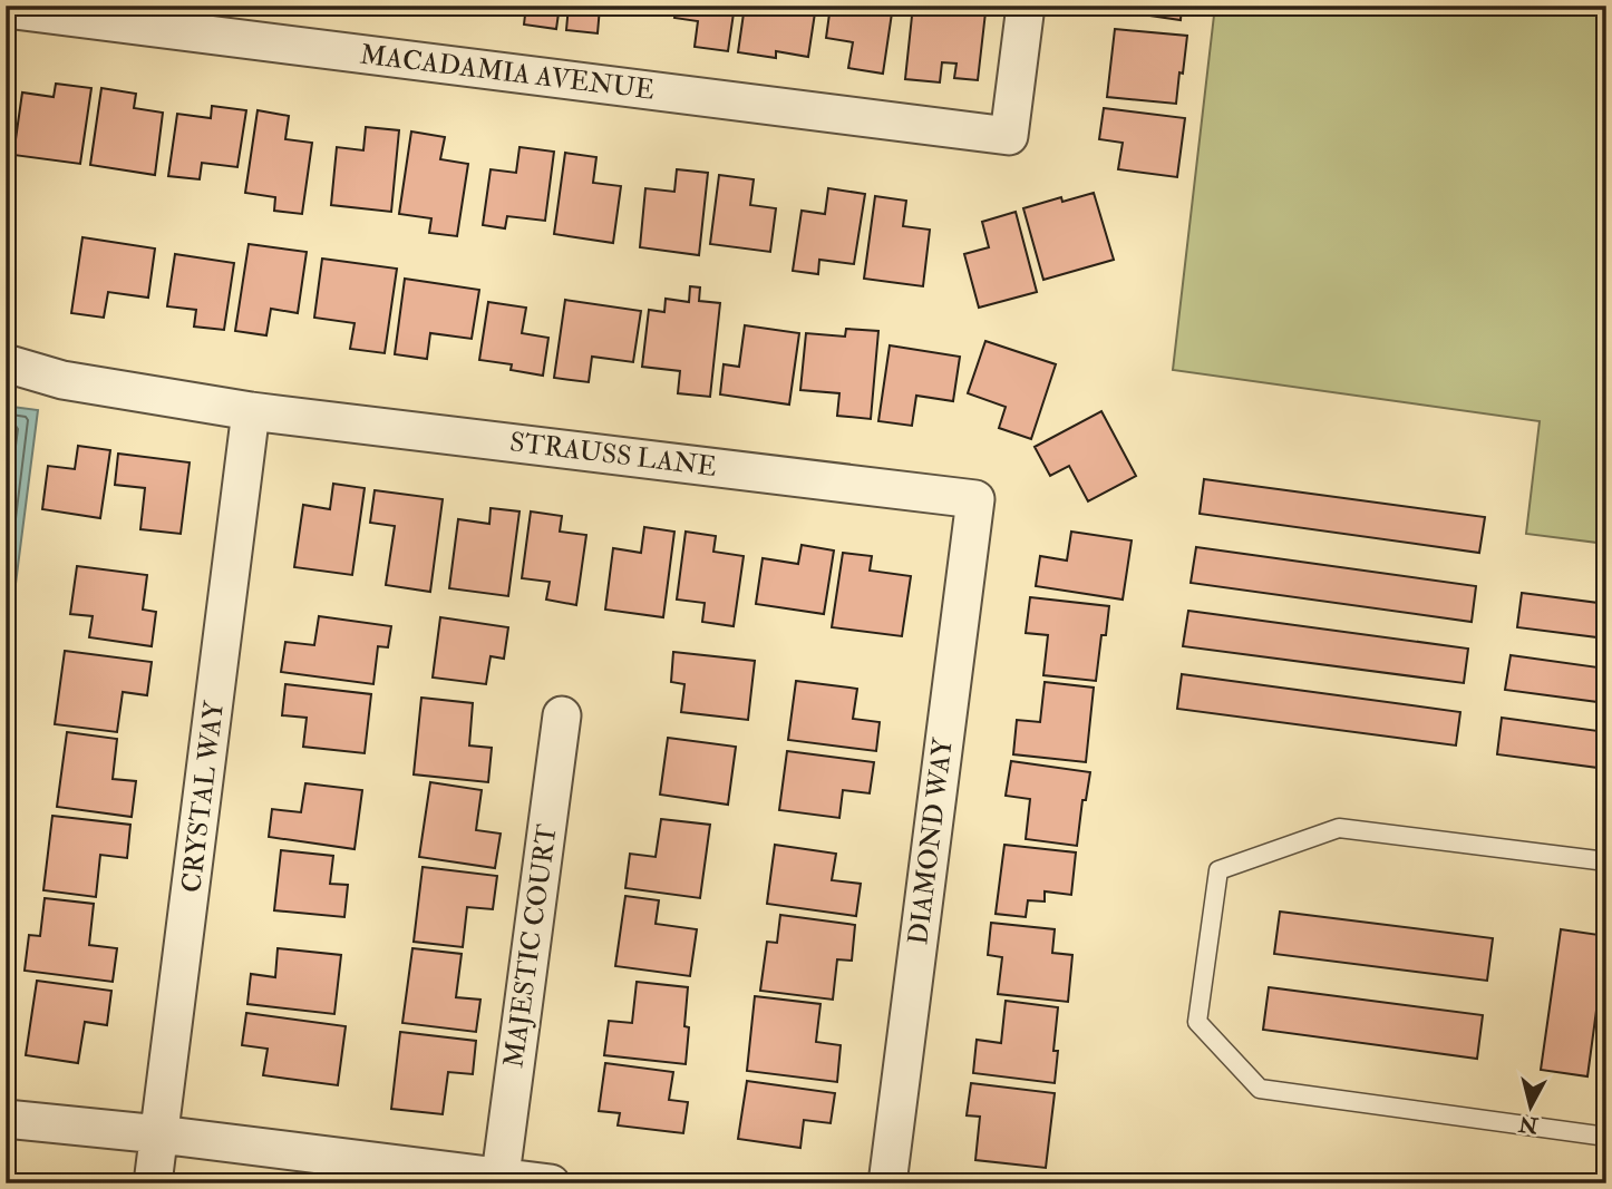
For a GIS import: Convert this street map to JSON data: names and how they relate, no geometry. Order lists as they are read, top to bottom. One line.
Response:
{"streets":{"street":["MACADAMIA AVENUE","STRAUSS LANE","CRYSTAL WAY","DIAMOND WAY","MAJESTIC COURT"]},"crossings":[["STRAUSS LANE","CRYSTAL WAY"],["STRAUSS LANE","DIAMOND WAY"]],"north":"bottom"}
